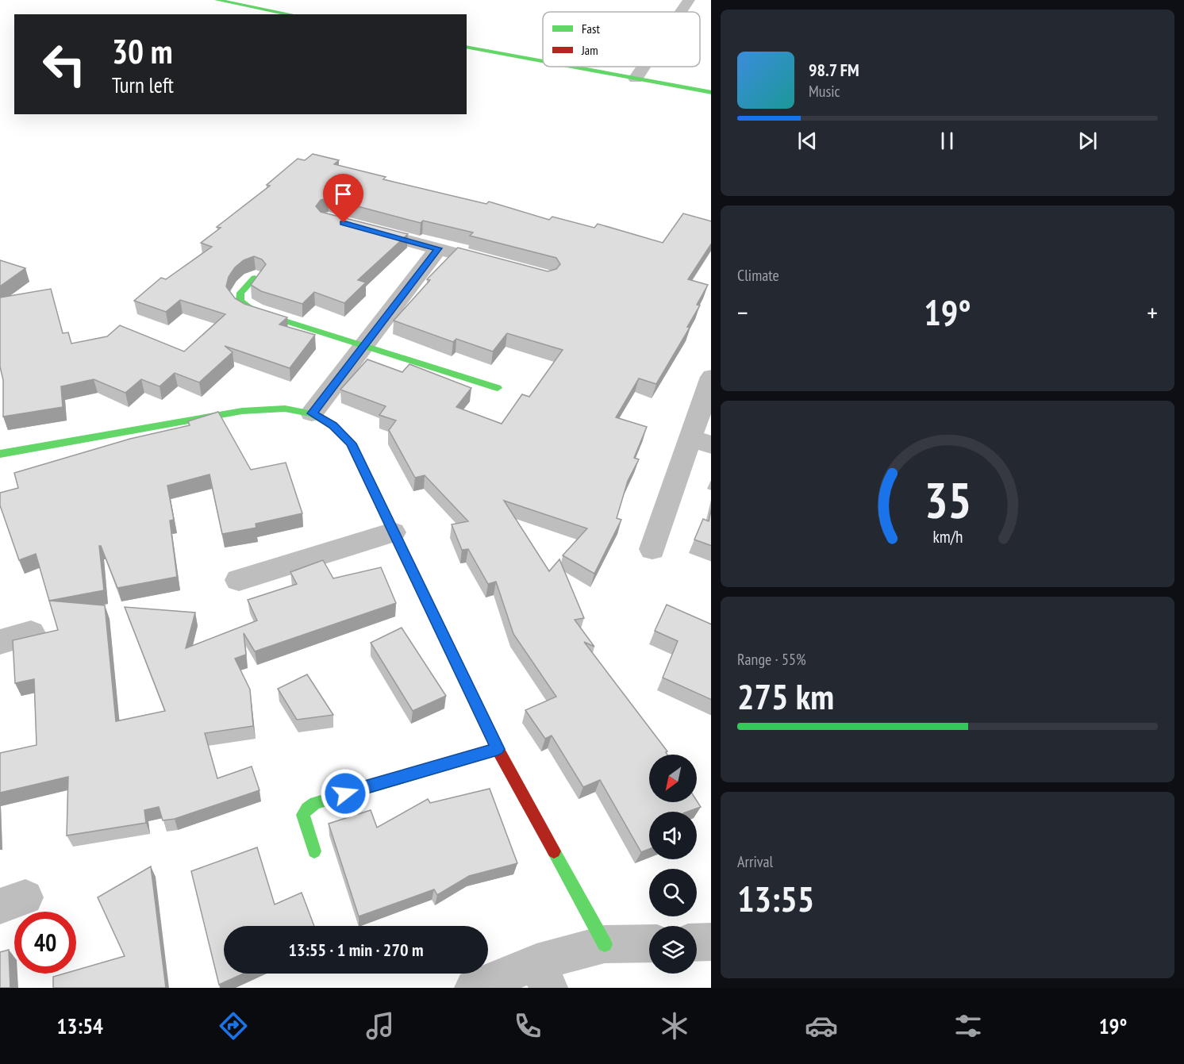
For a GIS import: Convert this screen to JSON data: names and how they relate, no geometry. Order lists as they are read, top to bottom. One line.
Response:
{"legend":["Fast","Jam"],"north":"bottom left","page":{"turn":["30 m","Turn left"],"song":["98.7 FM","Music"],"tile":["Climate",["Range · 55%","275 km"],["Arrival","13:55"]],"heat":["−","19°","+"],"limit":"40","trip":"13:55 · 1 min · 270 m","tabs":["13:54","19°"],"gauge":["35","km/h"]}}
